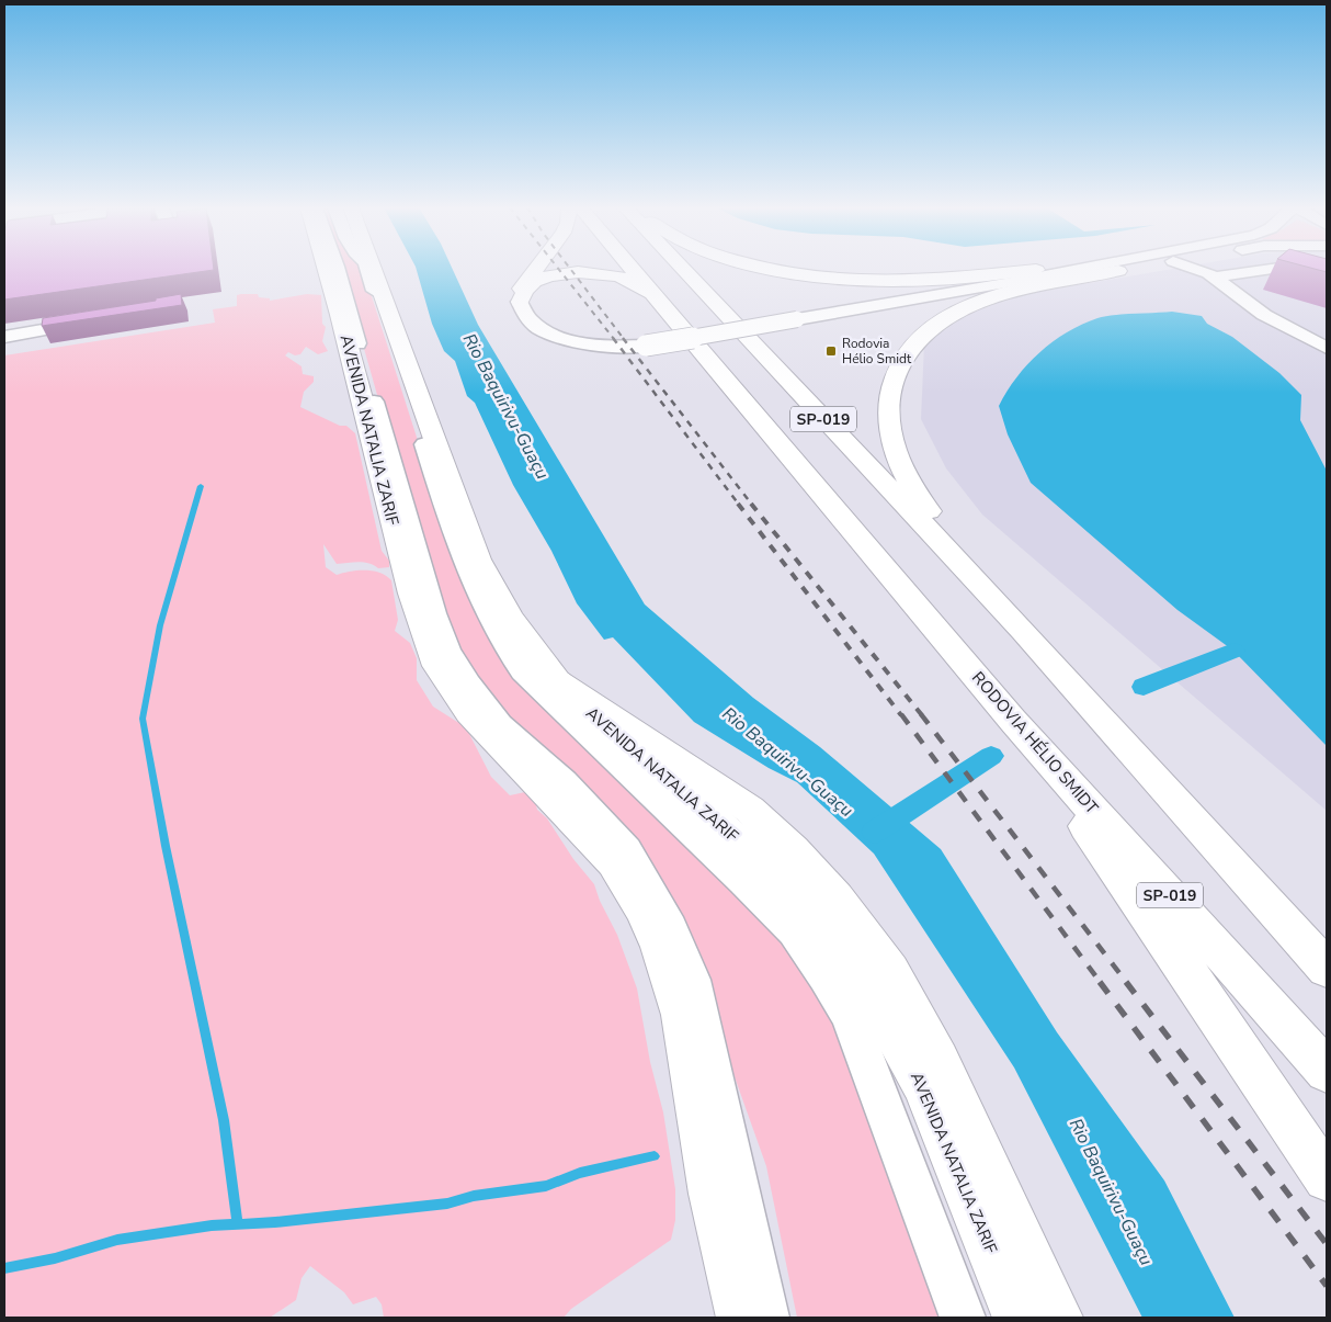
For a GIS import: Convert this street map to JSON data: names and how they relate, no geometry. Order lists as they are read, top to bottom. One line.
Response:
{"streets":{"main road":["SP-019","AVENIDA NATALIA ZARIF","RODOVIA HÉLIO SMIDT"]},"water":["Rio Baquirivu-Guaçu"],"places":{"transit":["Rodovia Hélio Smidt"]}}
